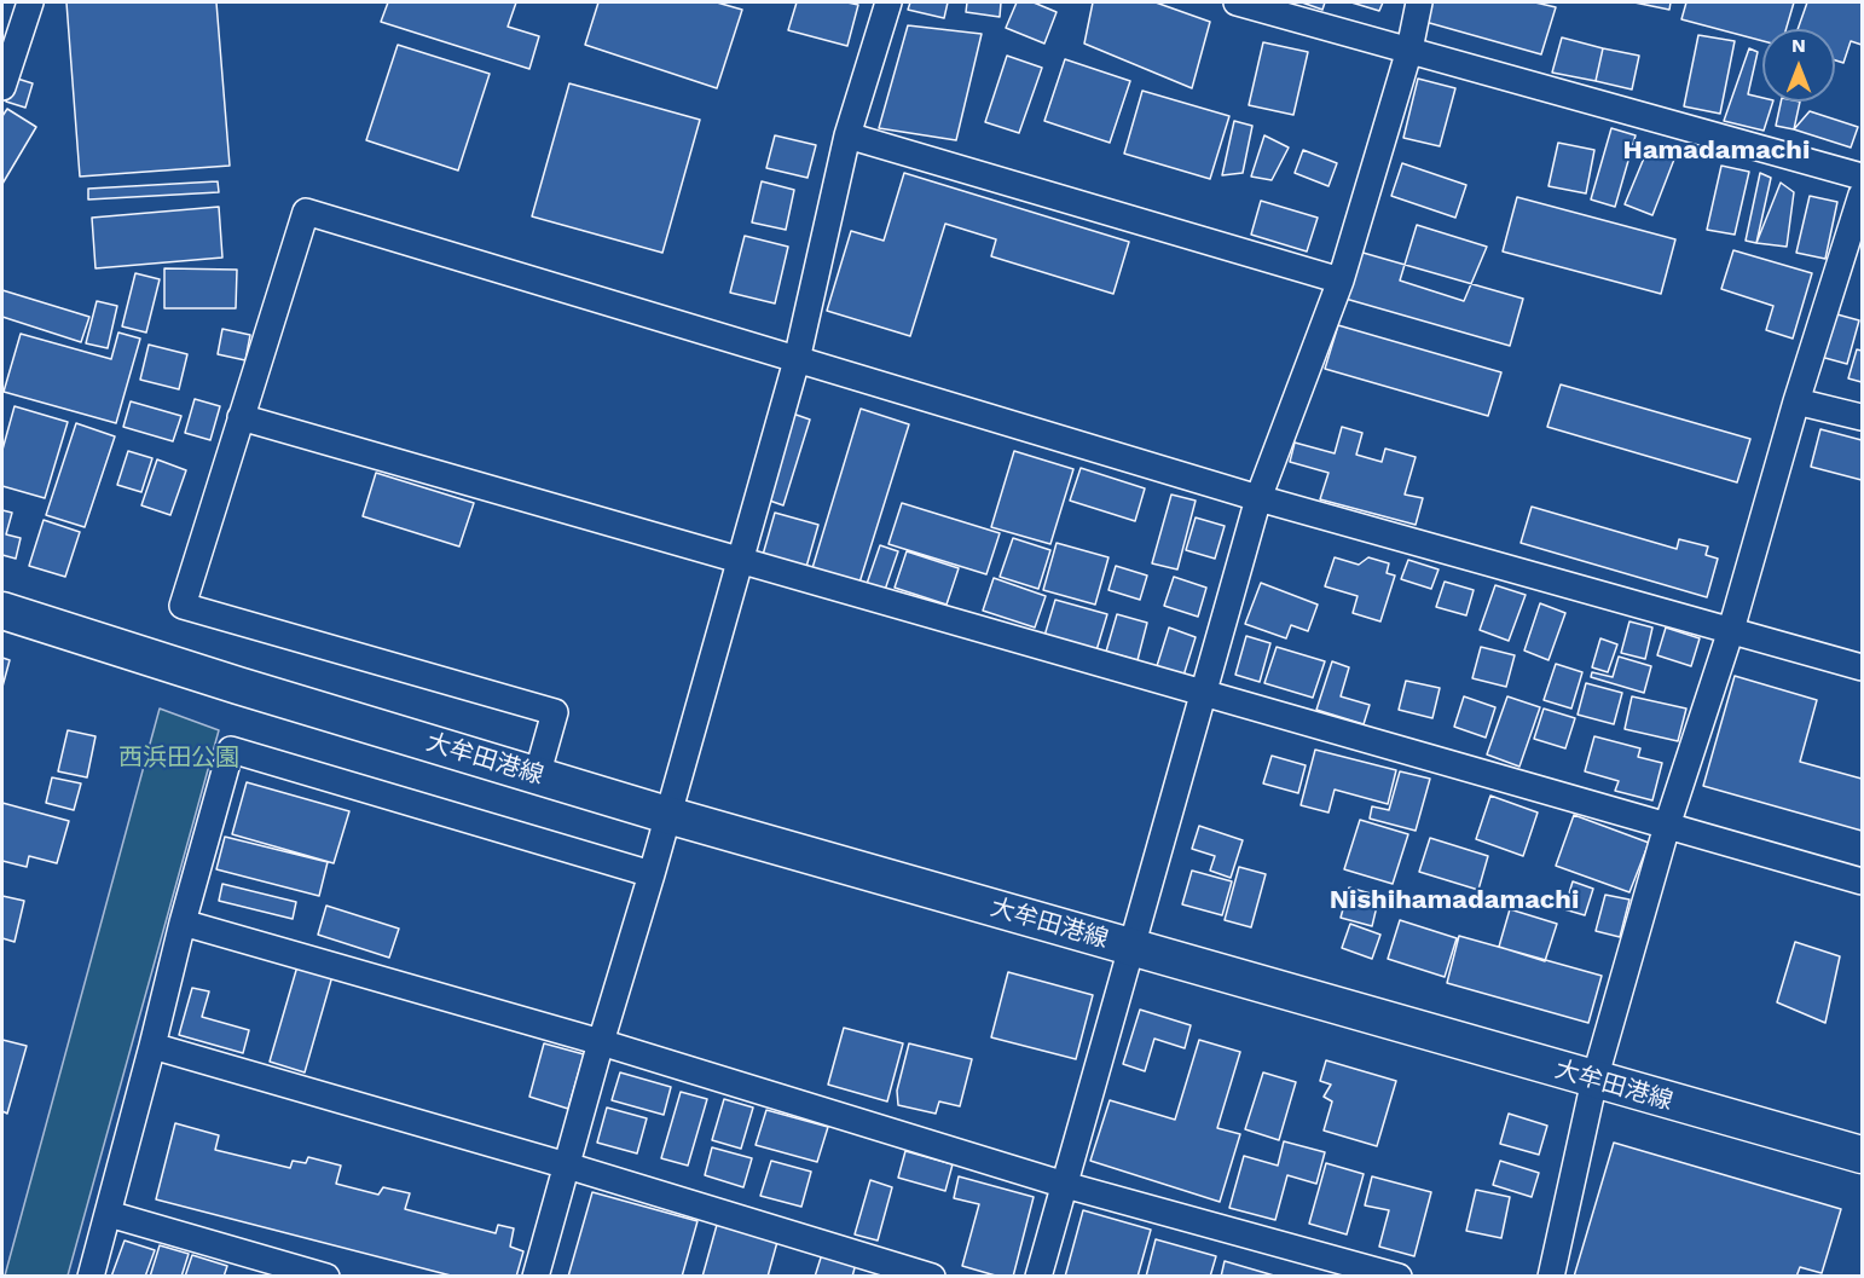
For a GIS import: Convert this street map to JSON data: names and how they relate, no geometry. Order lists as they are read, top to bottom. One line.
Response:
{"streets":{"main road":["大牟田港線"]},"districts":["Hamadamachi","Nishihamadamachi"],"parks":["西浜田公園"],"north":"top"}
